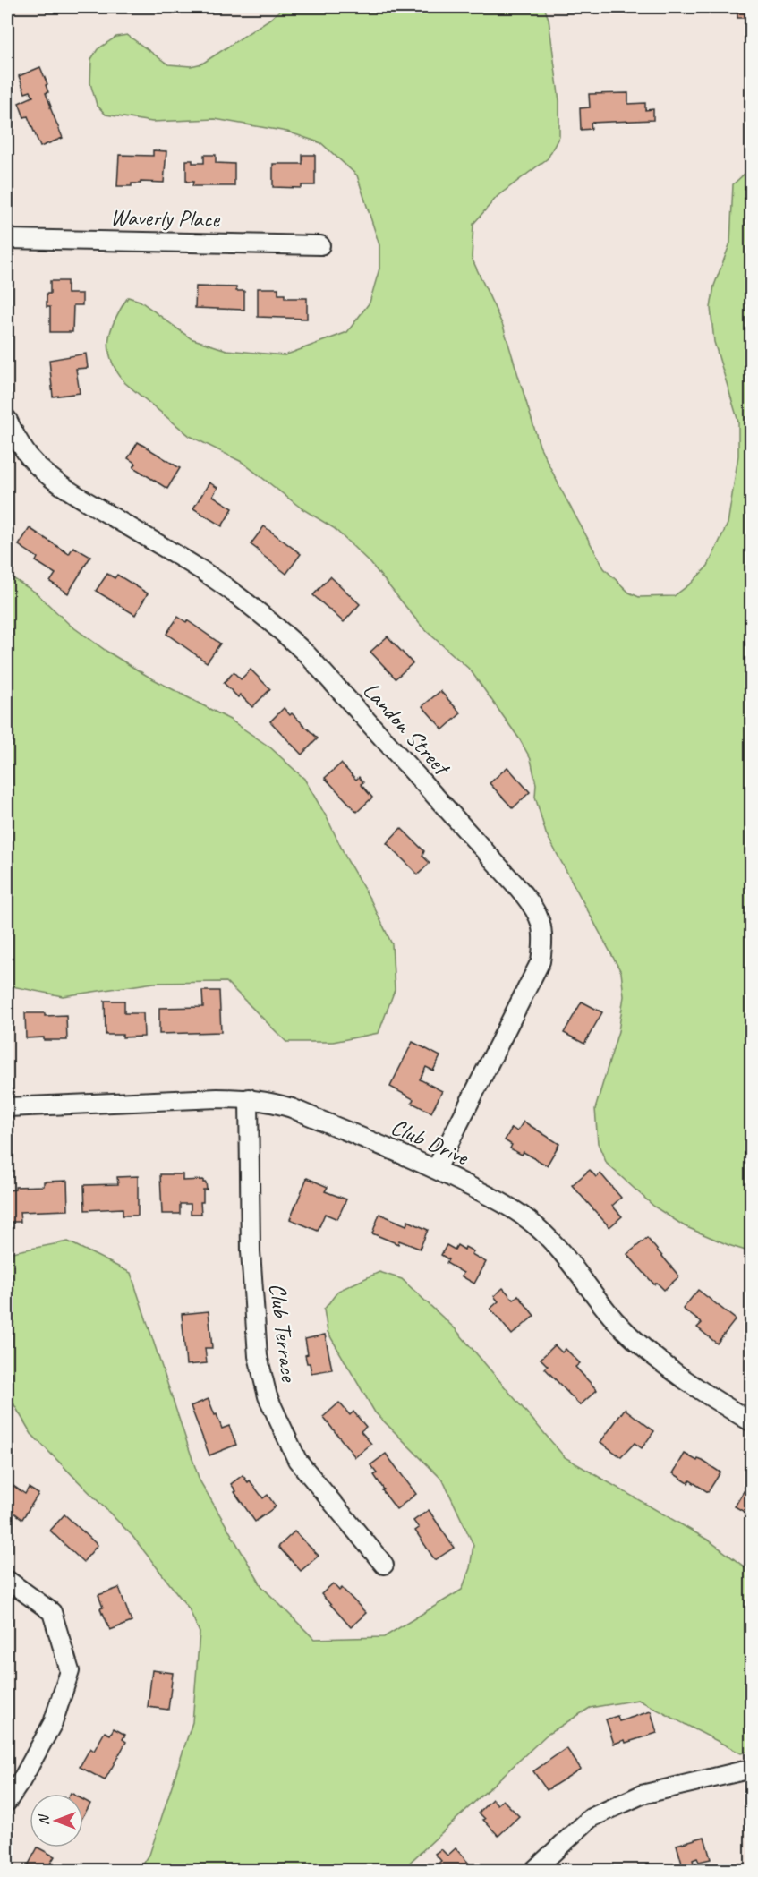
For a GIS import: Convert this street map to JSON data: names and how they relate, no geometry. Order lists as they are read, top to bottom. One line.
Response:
{"streets":{"street":["Waverly Place","Landon Street","Club Drive","Club Terrace"]},"crossings":[["Landon Street","Club Drive"],["Club Drive","Club Terrace"]],"north":"left"}
